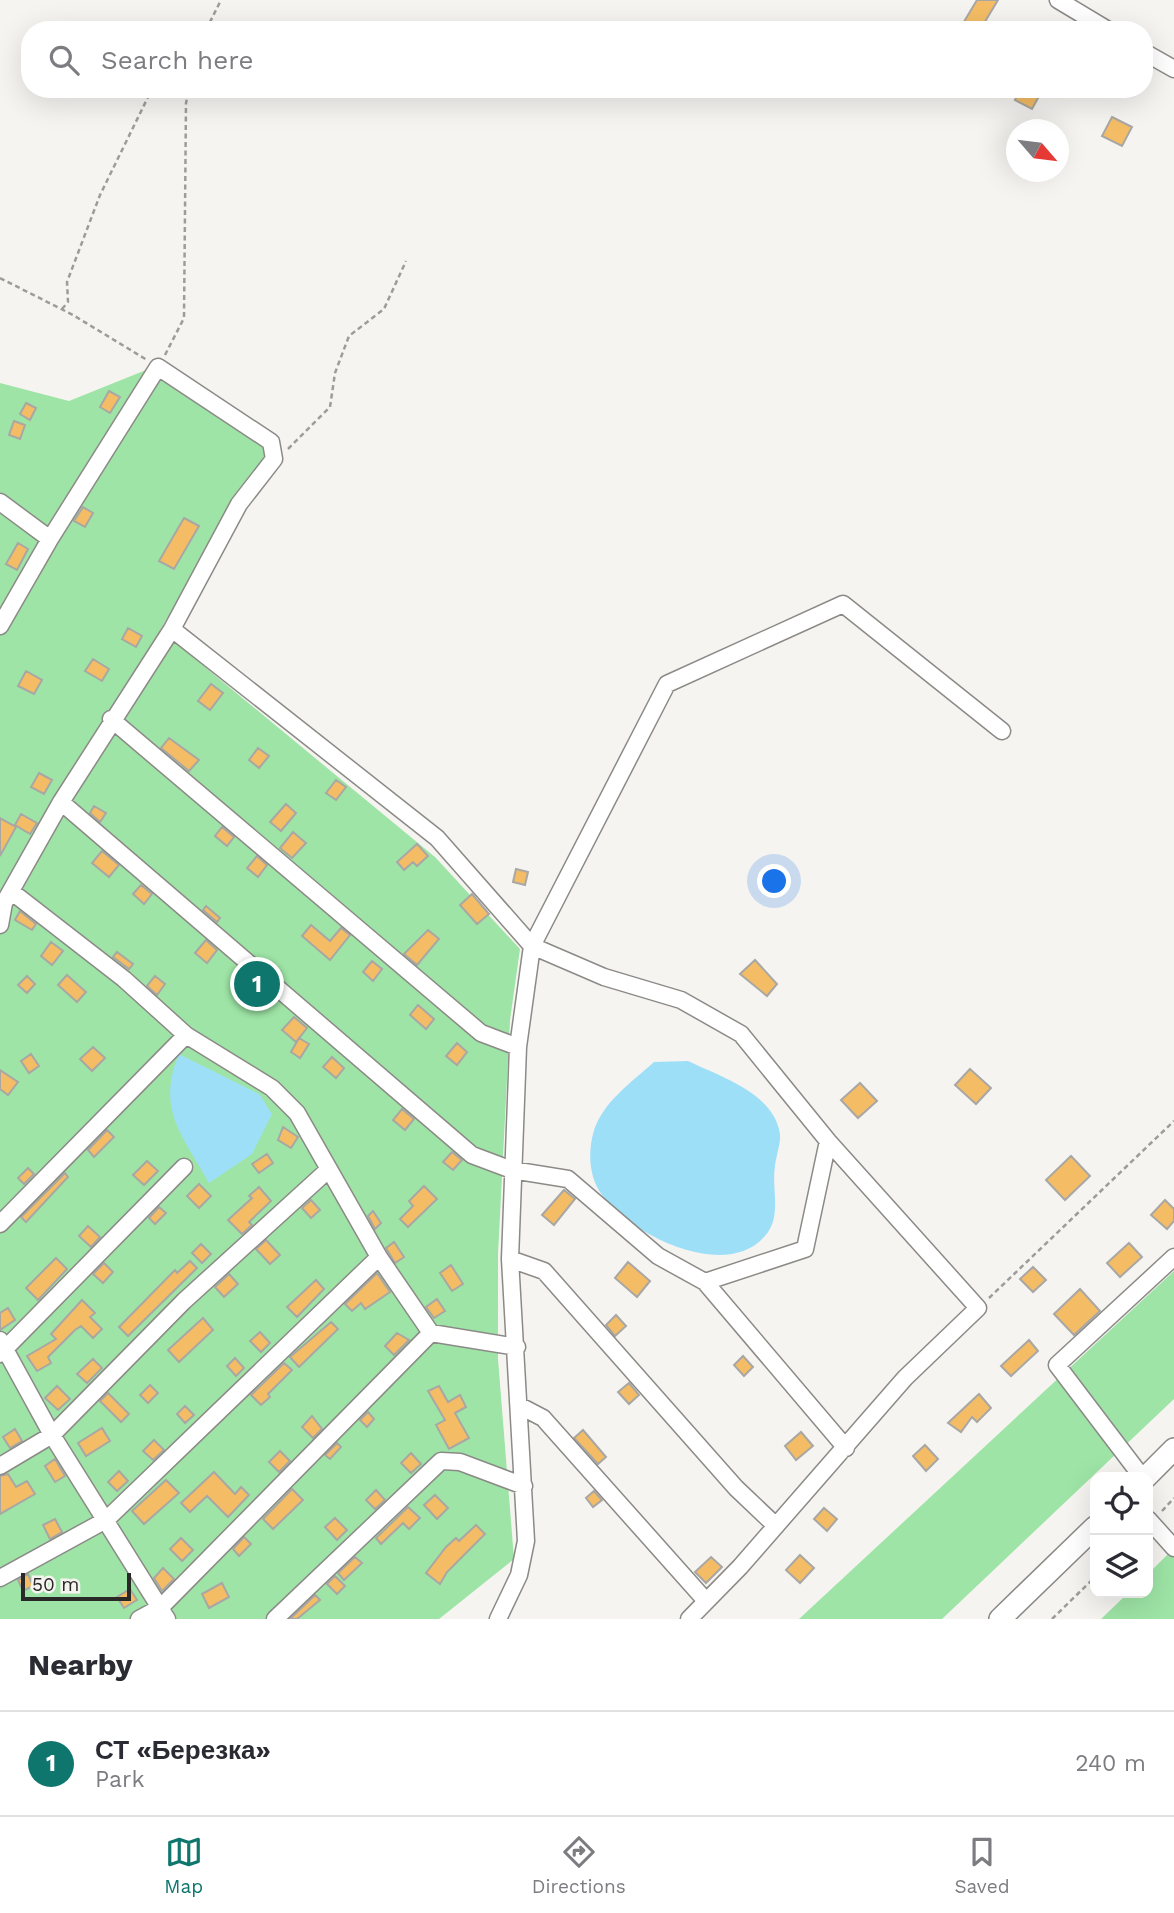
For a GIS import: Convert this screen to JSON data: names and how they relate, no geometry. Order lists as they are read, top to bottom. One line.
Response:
{"scale_bar":"50 m","north":"bottom right","page":{"search":"Search here","pins":"1","scale":"50 m","heading":"Nearby","list":[{"mark":"1","name":"СТ «Березка»","note":"Park","value":"240 m"}],"nav":["Map","Directions","Saved"]}}
